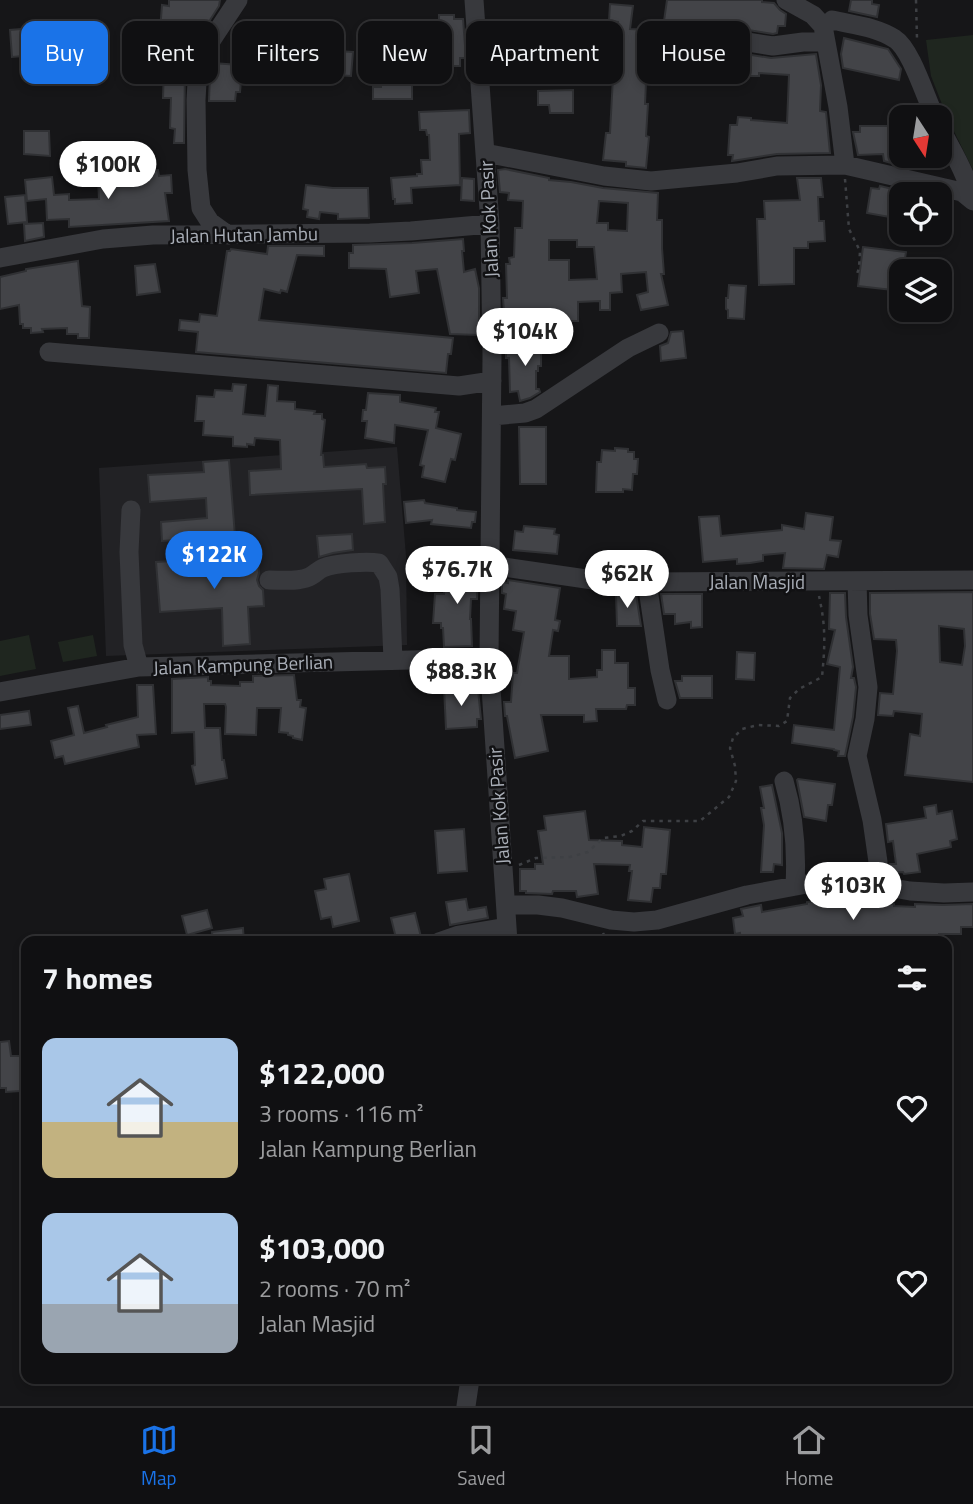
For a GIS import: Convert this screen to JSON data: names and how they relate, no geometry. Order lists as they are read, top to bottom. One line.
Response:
{"streets":{"street":["Jalan Kok Pasir","Jalan Hutan Jambu","Jalan Masjid","Jalan Kampung Berlian"]},"crossings":[["Jalan Kok Pasir","Jalan Hutan Jambu"],["Jalan Kok Pasir","Jalan Masjid"],["Jalan Kok Pasir","Jalan Kampung Berlian"]],"north":"bottom","page":{"chip":["Buy","Rent","Filters","New","Apartment","House"],"price":["$100K","$104K","$122K","$76.7K","$62K","$88.3K","$103K"],"heading":"7 homes","list":[{"name":"$122,000","note":"3 rooms · 116 m² · Jalan Kampung Berlian"},{"name":"$103,000","note":"2 rooms · 70 m² · Jalan Masjid"}],"tabs":["Map","Saved","Home"]}}
